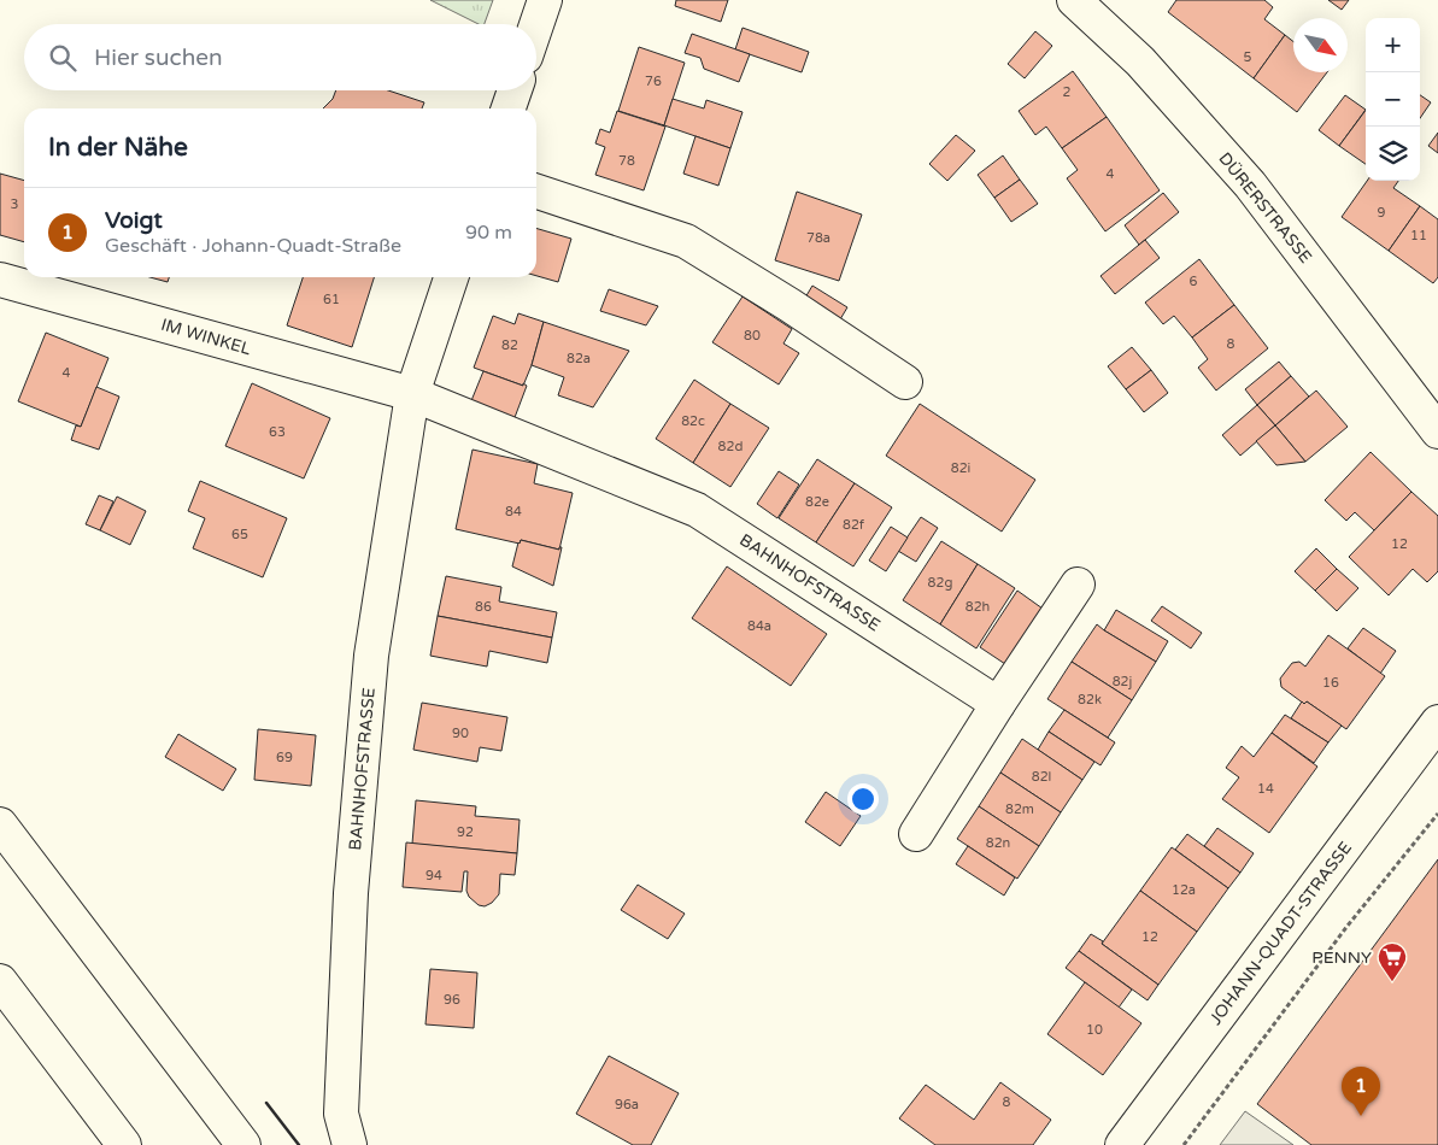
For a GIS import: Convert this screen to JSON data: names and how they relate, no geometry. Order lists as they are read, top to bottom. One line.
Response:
{"streets":{"main road":["DÜRERSTRASSE","IM WINKEL","BAHNHOFSTRASSE","JOHANN-QUADT-STRASSE"]},"crossings":[["IM WINKEL","BAHNHOFSTRASSE"]],"places":{"supermarket":["PENNY"]},"house_numbers":["5","76","2","78","4","3","9","11","78a","6","61","80","8","82","82a","4","82c","63","82d","82i","82e","84","82f","65","12","82g","86","82h","84a","82j","16","82k","90","69","82l","14","82m","92","82n","94","12a","12","96","10","8","96a"],"north":"bottom right","page":{"map_buttons":["+","−"],"search":"Hier suchen","heading":"In der Nähe","list":[{"mark":"1","name":"Voigt","note":"Geschäft · Johann-Quadt-Straße","value":"90 m"}],"pins":"1"}}
